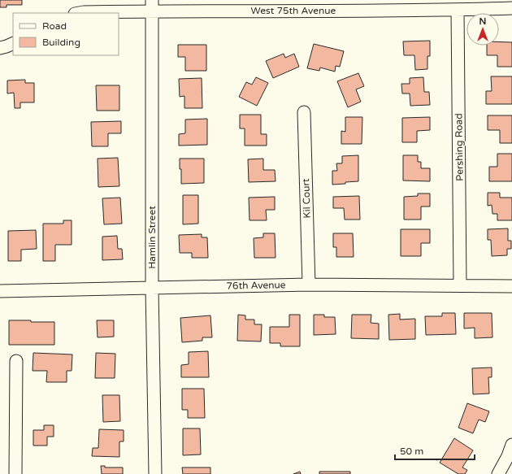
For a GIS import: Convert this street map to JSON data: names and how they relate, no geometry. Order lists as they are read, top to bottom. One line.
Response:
{"streets":{"street":["West 75th Avenue","Pershing Road","Kil Court","Hamlin Street","76th Avenue"]},"crossings":[["West 75th Avenue","Pershing Road"],["West 75th Avenue","Hamlin Street"],["Pershing Road","76th Avenue"],["Kil Court","76th Avenue"],["Hamlin Street","76th Avenue"]],"legend":["Road","Building"],"scale_bar":"50 m","north":"top"}
